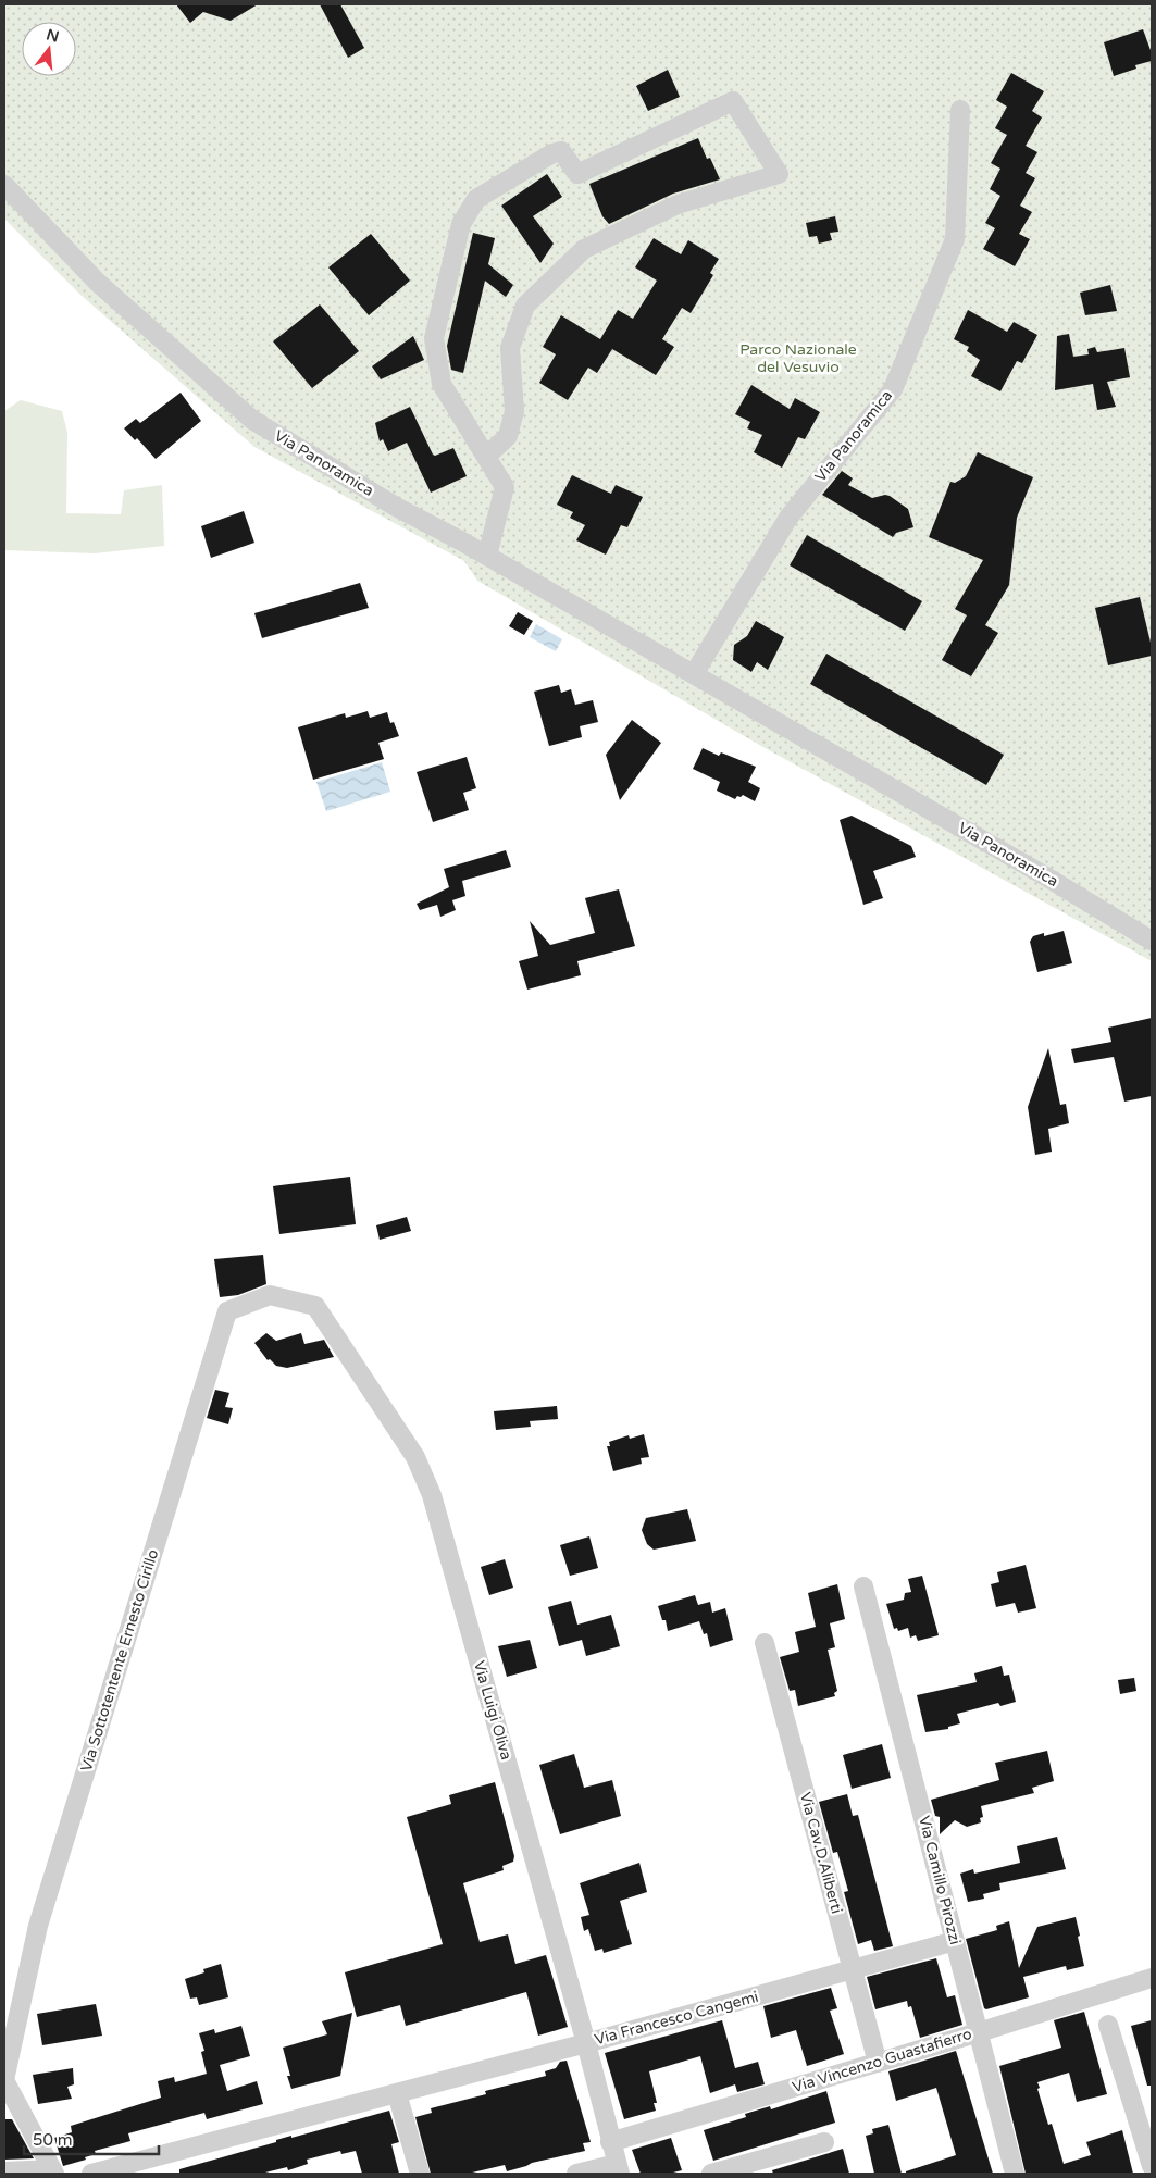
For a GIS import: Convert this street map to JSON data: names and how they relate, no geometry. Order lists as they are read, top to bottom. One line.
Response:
{"streets":{"street":["Via Panoramica","Via Sottotentente Ernesto Cirillo","Via Luigi Oliva","Via Cav.D.Aliberti","Via Camillo Pirozzi","Via Francesco Cangemi","Via Vincenzo Guastafierro"]},"crossings":[["Via Sottotentente Ernesto Cirillo","Via Luigi Oliva"],["Via Luigi Oliva","Via Francesco Cangemi"],["Via Luigi Oliva","Via Vincenzo Guastafierro"],["Via Cav.D.Aliberti","Via Francesco Cangemi"],["Via Cav.D.Aliberti","Via Vincenzo Guastafierro"],["Via Camillo Pirozzi","Via Francesco Cangemi"],["Via Camillo Pirozzi","Via Vincenzo Guastafierro"]],"parks":["Parco Nazionale del Vesuvio"],"scale_bar":"50 m","north":"top"}
